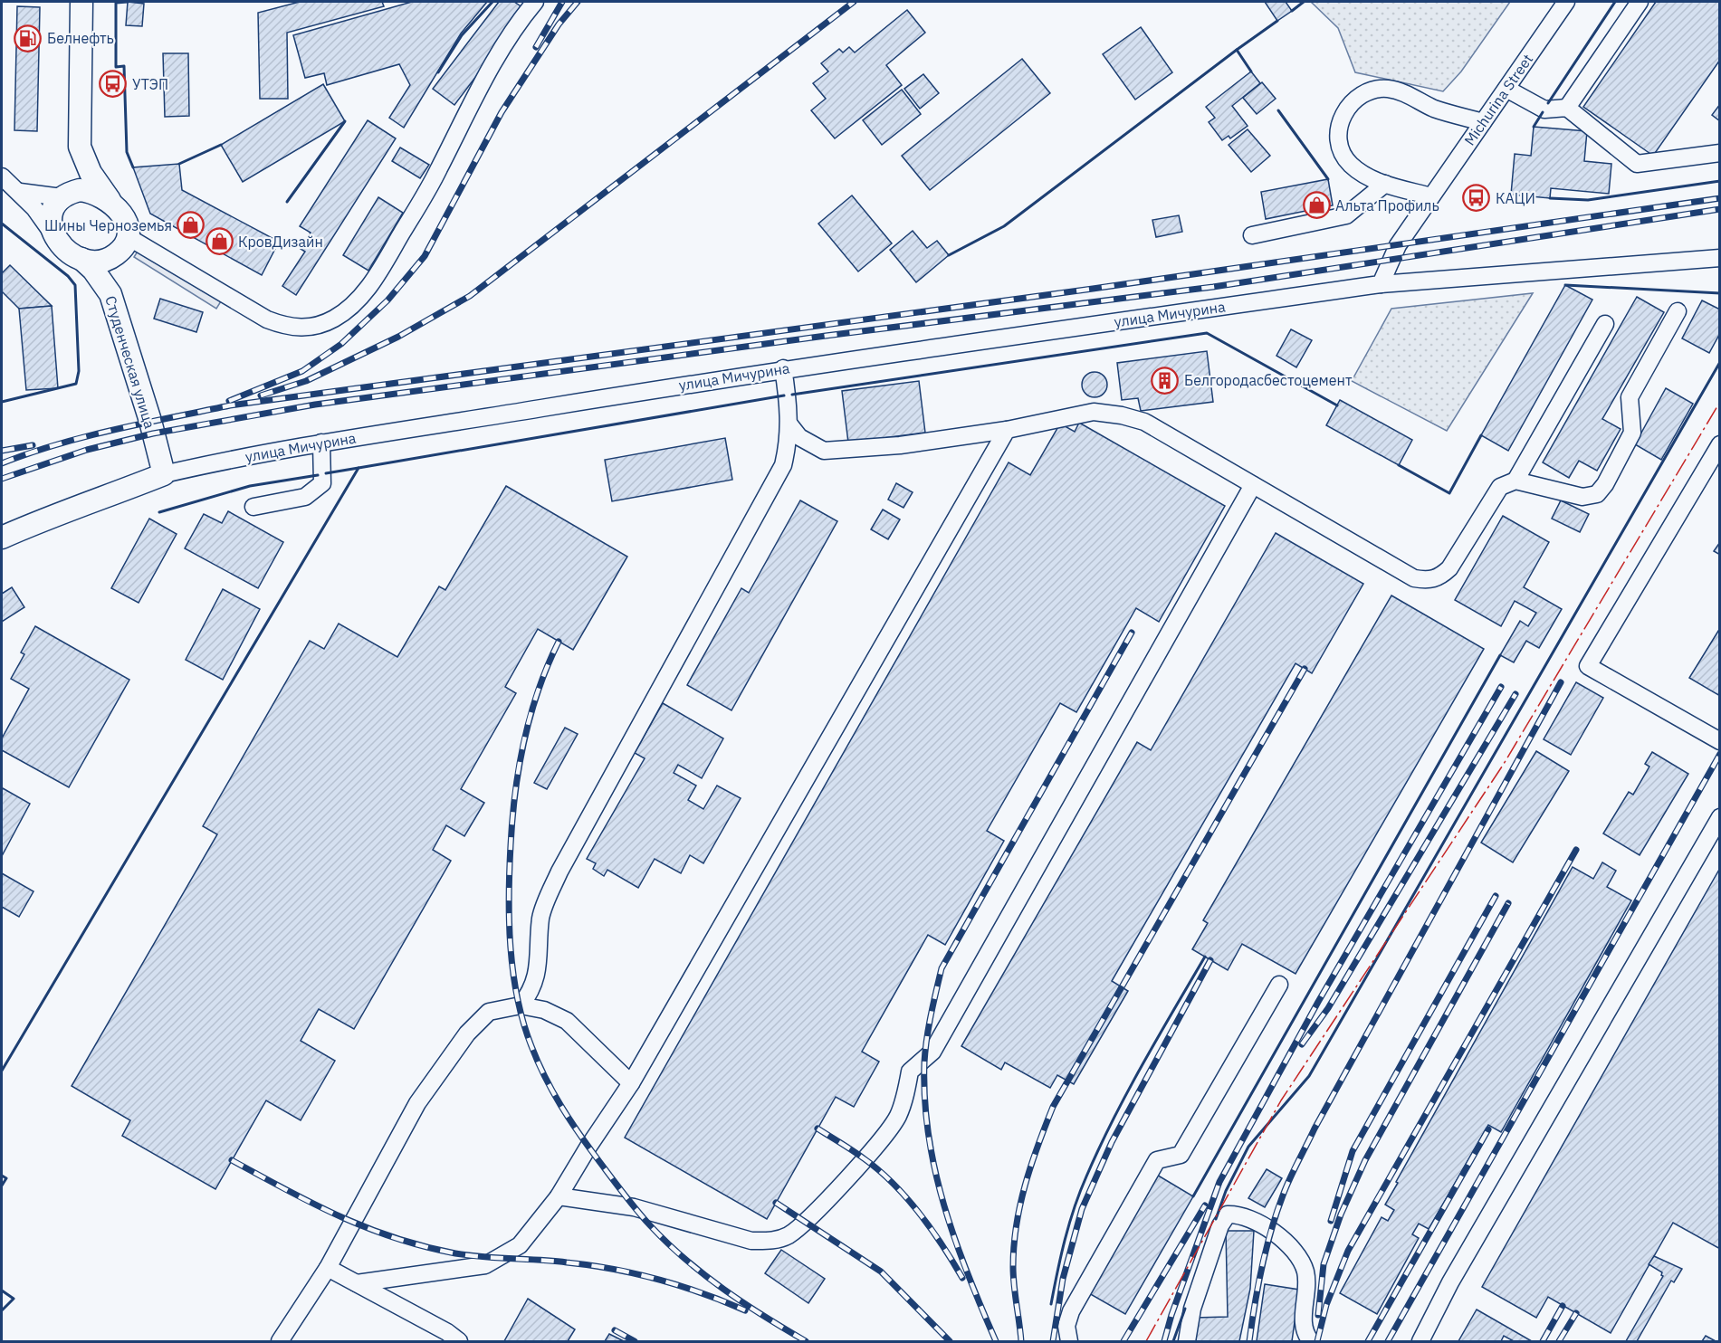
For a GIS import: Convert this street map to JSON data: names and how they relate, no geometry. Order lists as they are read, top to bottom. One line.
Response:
{"streets":{"main road":["улица Мичурина","Студенческая улица"],"street":["Michurina Street"]},"crossings":[["улица Мичурина","Студенческая улица"]],"places":{"fuel station":["Белнефть"],"bus stop":["УТЭП","КАЦИ"],"shop":["Альта Профиль","Шины Черноземья","КровДизайн"],"building":["Белгородасбестоцемент"]}}
